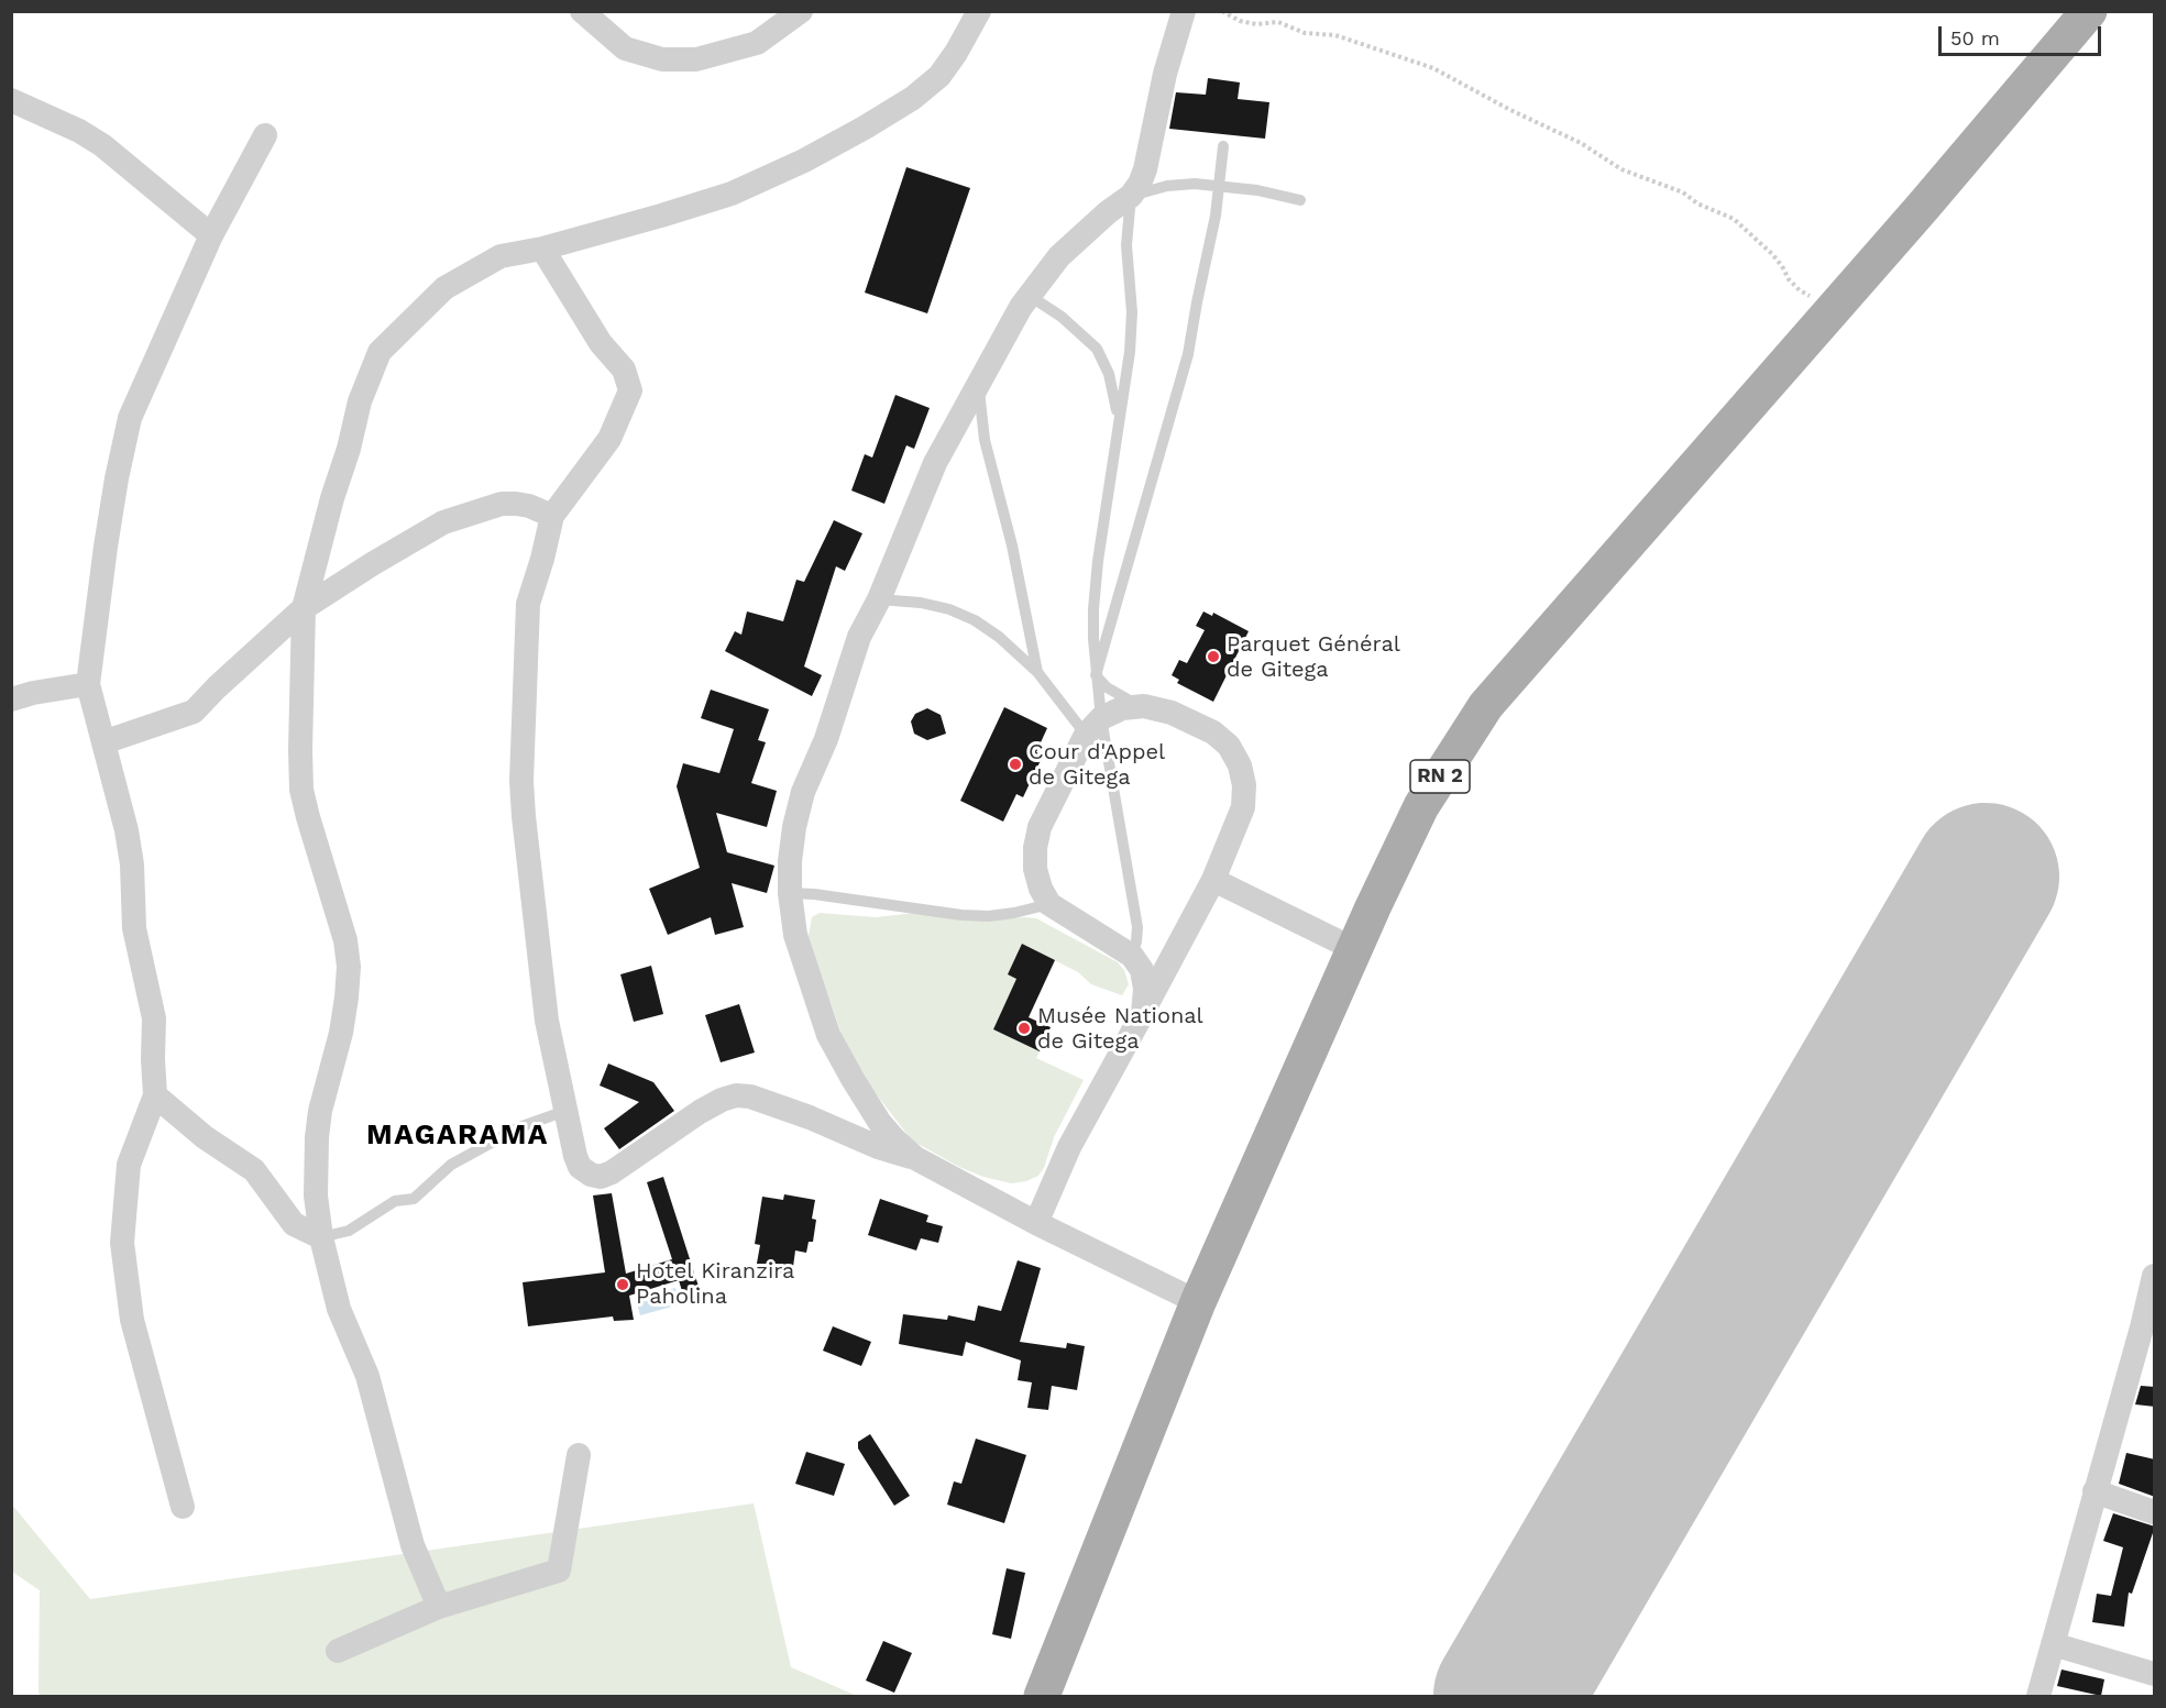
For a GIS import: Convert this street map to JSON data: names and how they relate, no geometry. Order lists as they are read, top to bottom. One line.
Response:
{"streets":{"main road":["RN 2"]},"districts":["MAGARAMA"],"places":["Parquet Général de Gitega","Cour d'Appel de Gitega","Musée National de Gitega","Hotel Kiranzira Paholina"],"scale_bar":"50 m"}
